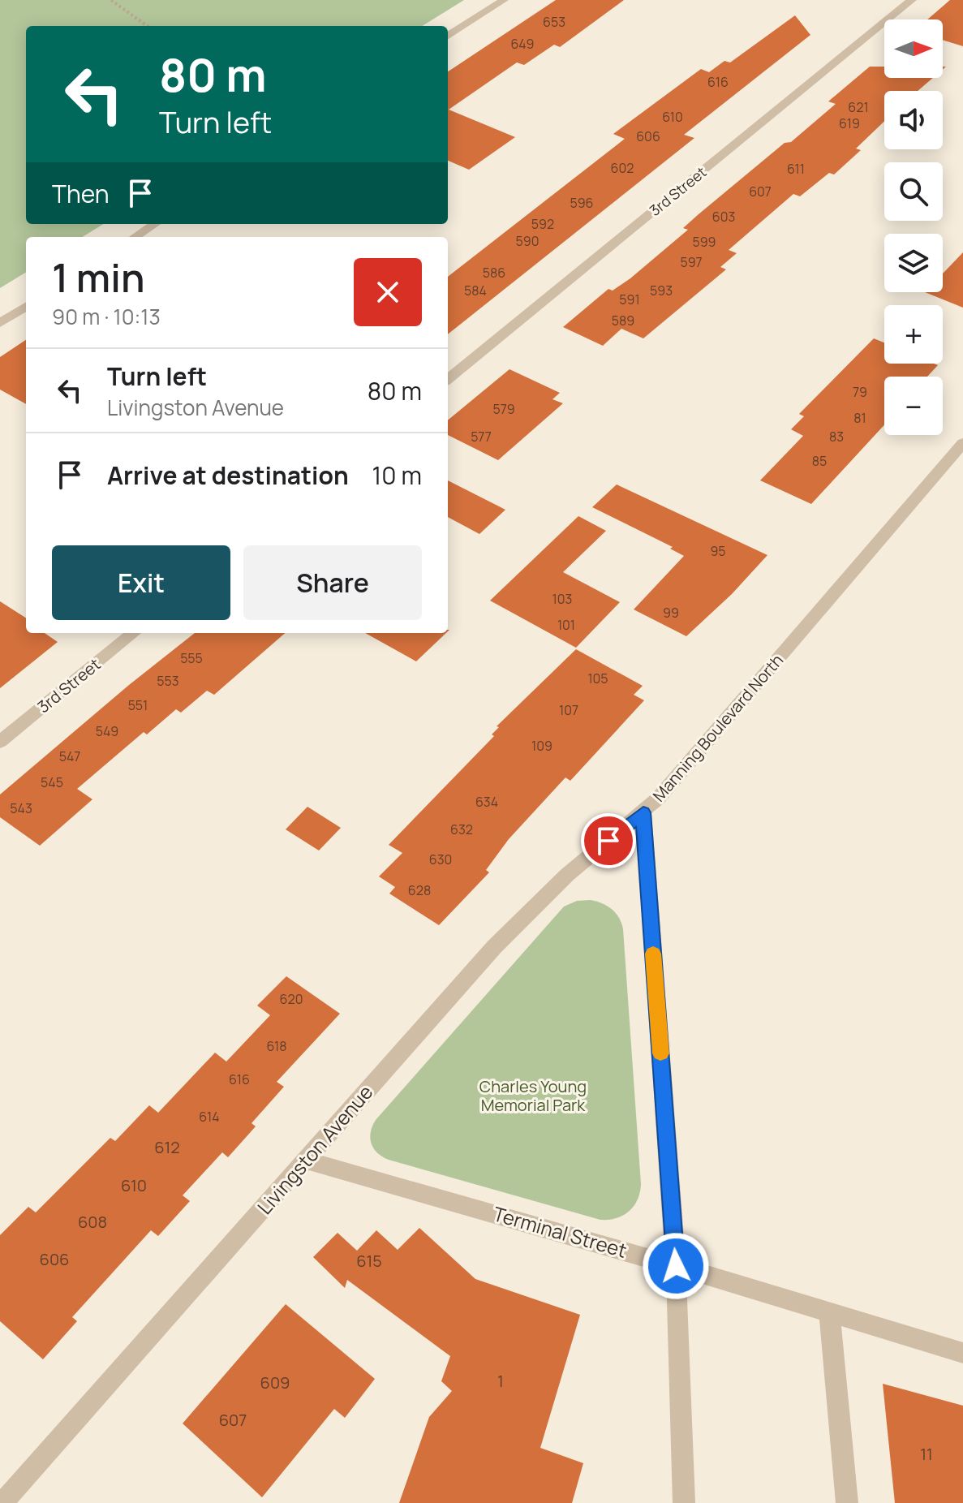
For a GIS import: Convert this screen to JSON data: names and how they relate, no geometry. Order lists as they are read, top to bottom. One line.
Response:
{"streets":{"street":["3rd Street","Manning Boulevard North","Livingston Avenue","Terminal Street"]},"crossings":[["Manning Boulevard North","Livingston Avenue"],["Manning Boulevard North","Terminal Street"],["Livingston Avenue","Terminal Street"]],"parks":["Charles Young Memorial Park"],"house_numbers":["653","649","616","621","610","619","606","602","611","607","596","603","592","590","599","597","586","584","593","591","589","79","579","81","577","83","85","95","103","99","101","555","105","553","551","107","549","109","547","545","634","543","632","630","628","620","618","616","614","612","610","608","606","615","1","609","607","11"],"north":"right","page":{"map_buttons":["+","−"],"turn":["80 m","Turn left"],"then":"Then","heading":["1 min","90 m · 10:13"],"list":[{"name":"Turn left","note":"Livingston Avenue","value":"80 m"},{"name":"Arrive at destination","value":"10 m"}],"buttons":["Exit","Share"]}}
